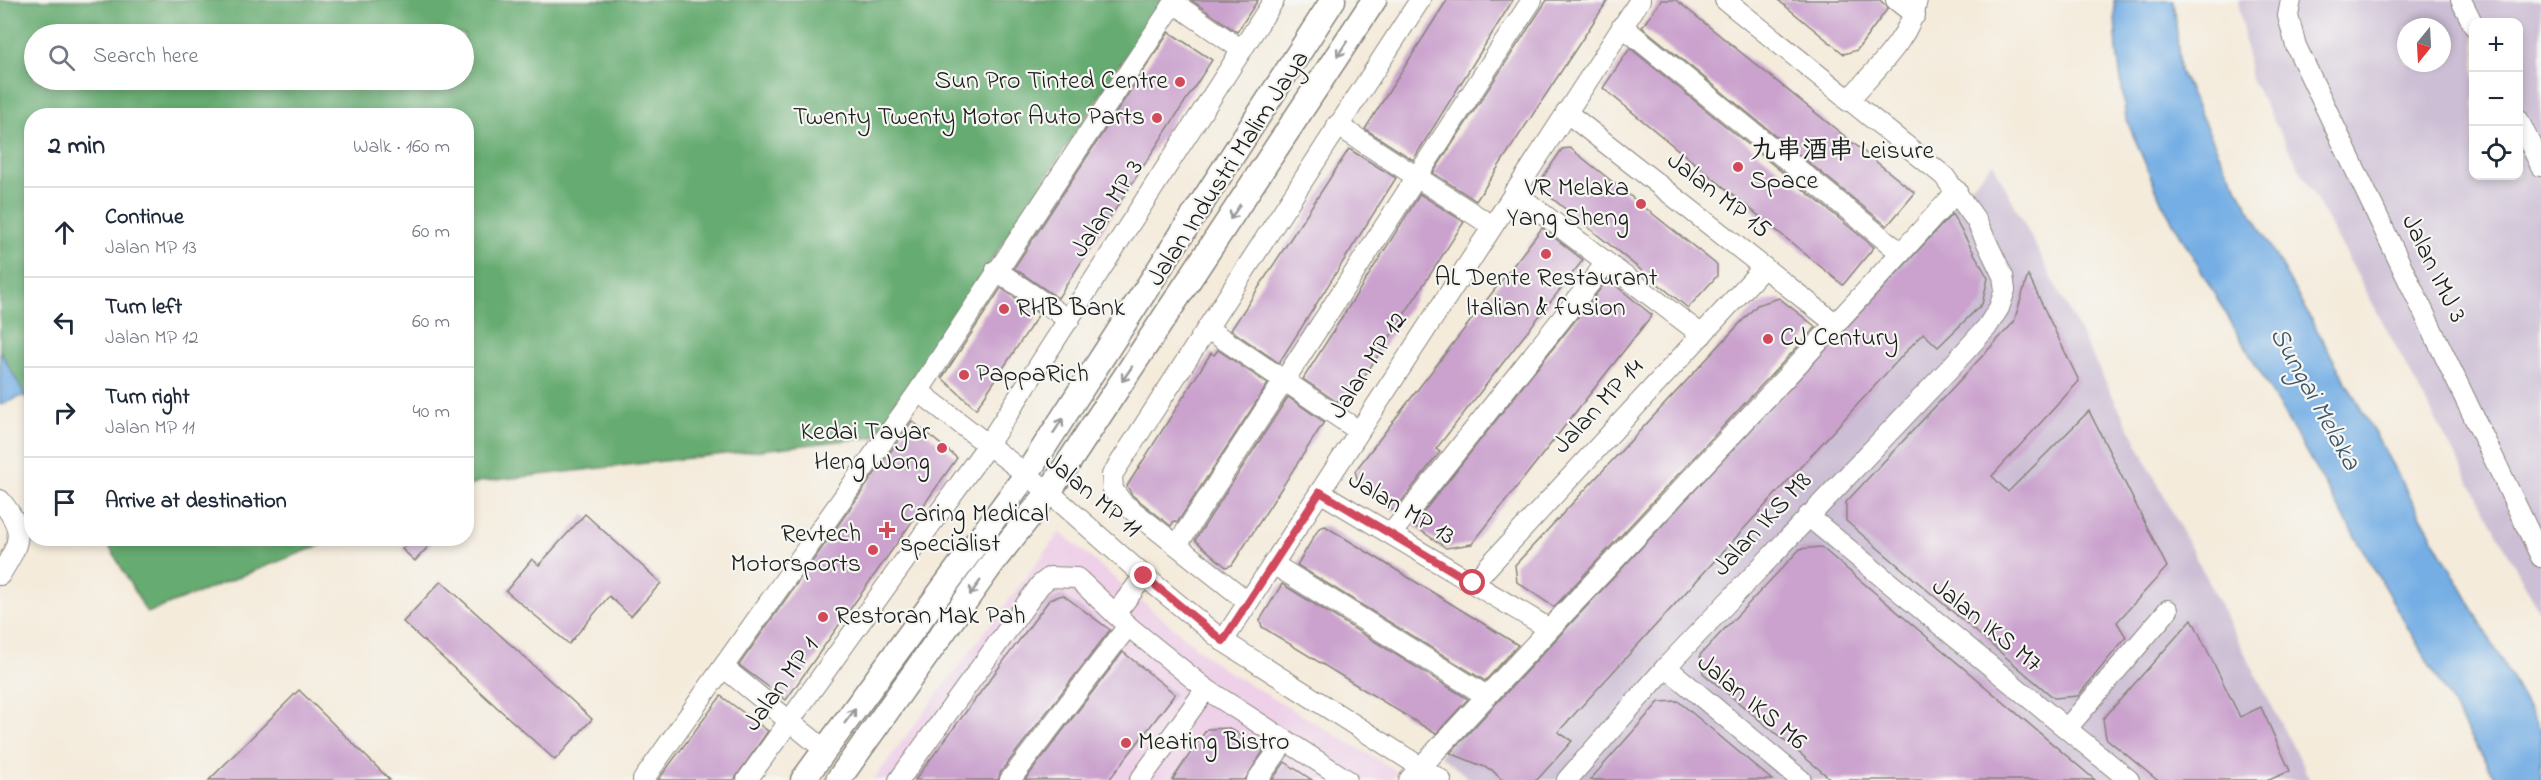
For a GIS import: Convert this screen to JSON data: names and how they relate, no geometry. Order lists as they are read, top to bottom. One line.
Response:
{"streets":{"main road":["Jalan Industri Malim Jaya"],"street":["Jalan MP 15","Jalan MP 3","Jalan IMJ 3","Jalan MP 12","Jalan MP 14","Jalan MP 11","Jalan MP 13","Jalan IKS M8","Jalan IKS M7","Jalan MP 1","Jalan IKS M6"]},"crossings":[["Jalan Industri Malim Jaya","Jalan MP 11"],["Jalan MP 15","Jalan MP 12"],["Jalan MP 15","Jalan MP 14"],["Jalan MP 3","Jalan MP 11"],["Jalan MP 3","Jalan MP 1"],["Jalan MP 12","Jalan MP 11"],["Jalan MP 12","Jalan MP 13"],["Jalan MP 14","Jalan MP 13"],["Jalan MP 11","Jalan MP 1"],["Jalan IKS M8","Jalan IKS M7"],["Jalan IKS M8","Jalan IKS M6"]],"water":["Sungai Melaka"],"places":{"other":["Sun Pro Tinted Centre","Twenty Twenty Motor Auto Parts","九串酒串 Leisure Space","VR Melaka Yang Sheng","AL Dente Restaurant ltalian & fusion","RHB Bank","CJ Century","PappaRich","Kedai Tayar Heng Wong","Revtech Motorsports","Restoran Mak Pah","Meating Bistro"],"health":["Caring Medical specialist"]},"north":"bottom","page":{"map_buttons":["+","−"],"search":"Search here","heading":["2 min","Walk · 160 m"],"list":[["Continue","Jalan MP 13","60 m"],["Turn left","Jalan MP 12","60 m"],["Turn right","Jalan MP 11","40 m"],"Arrive at destination"]}}
